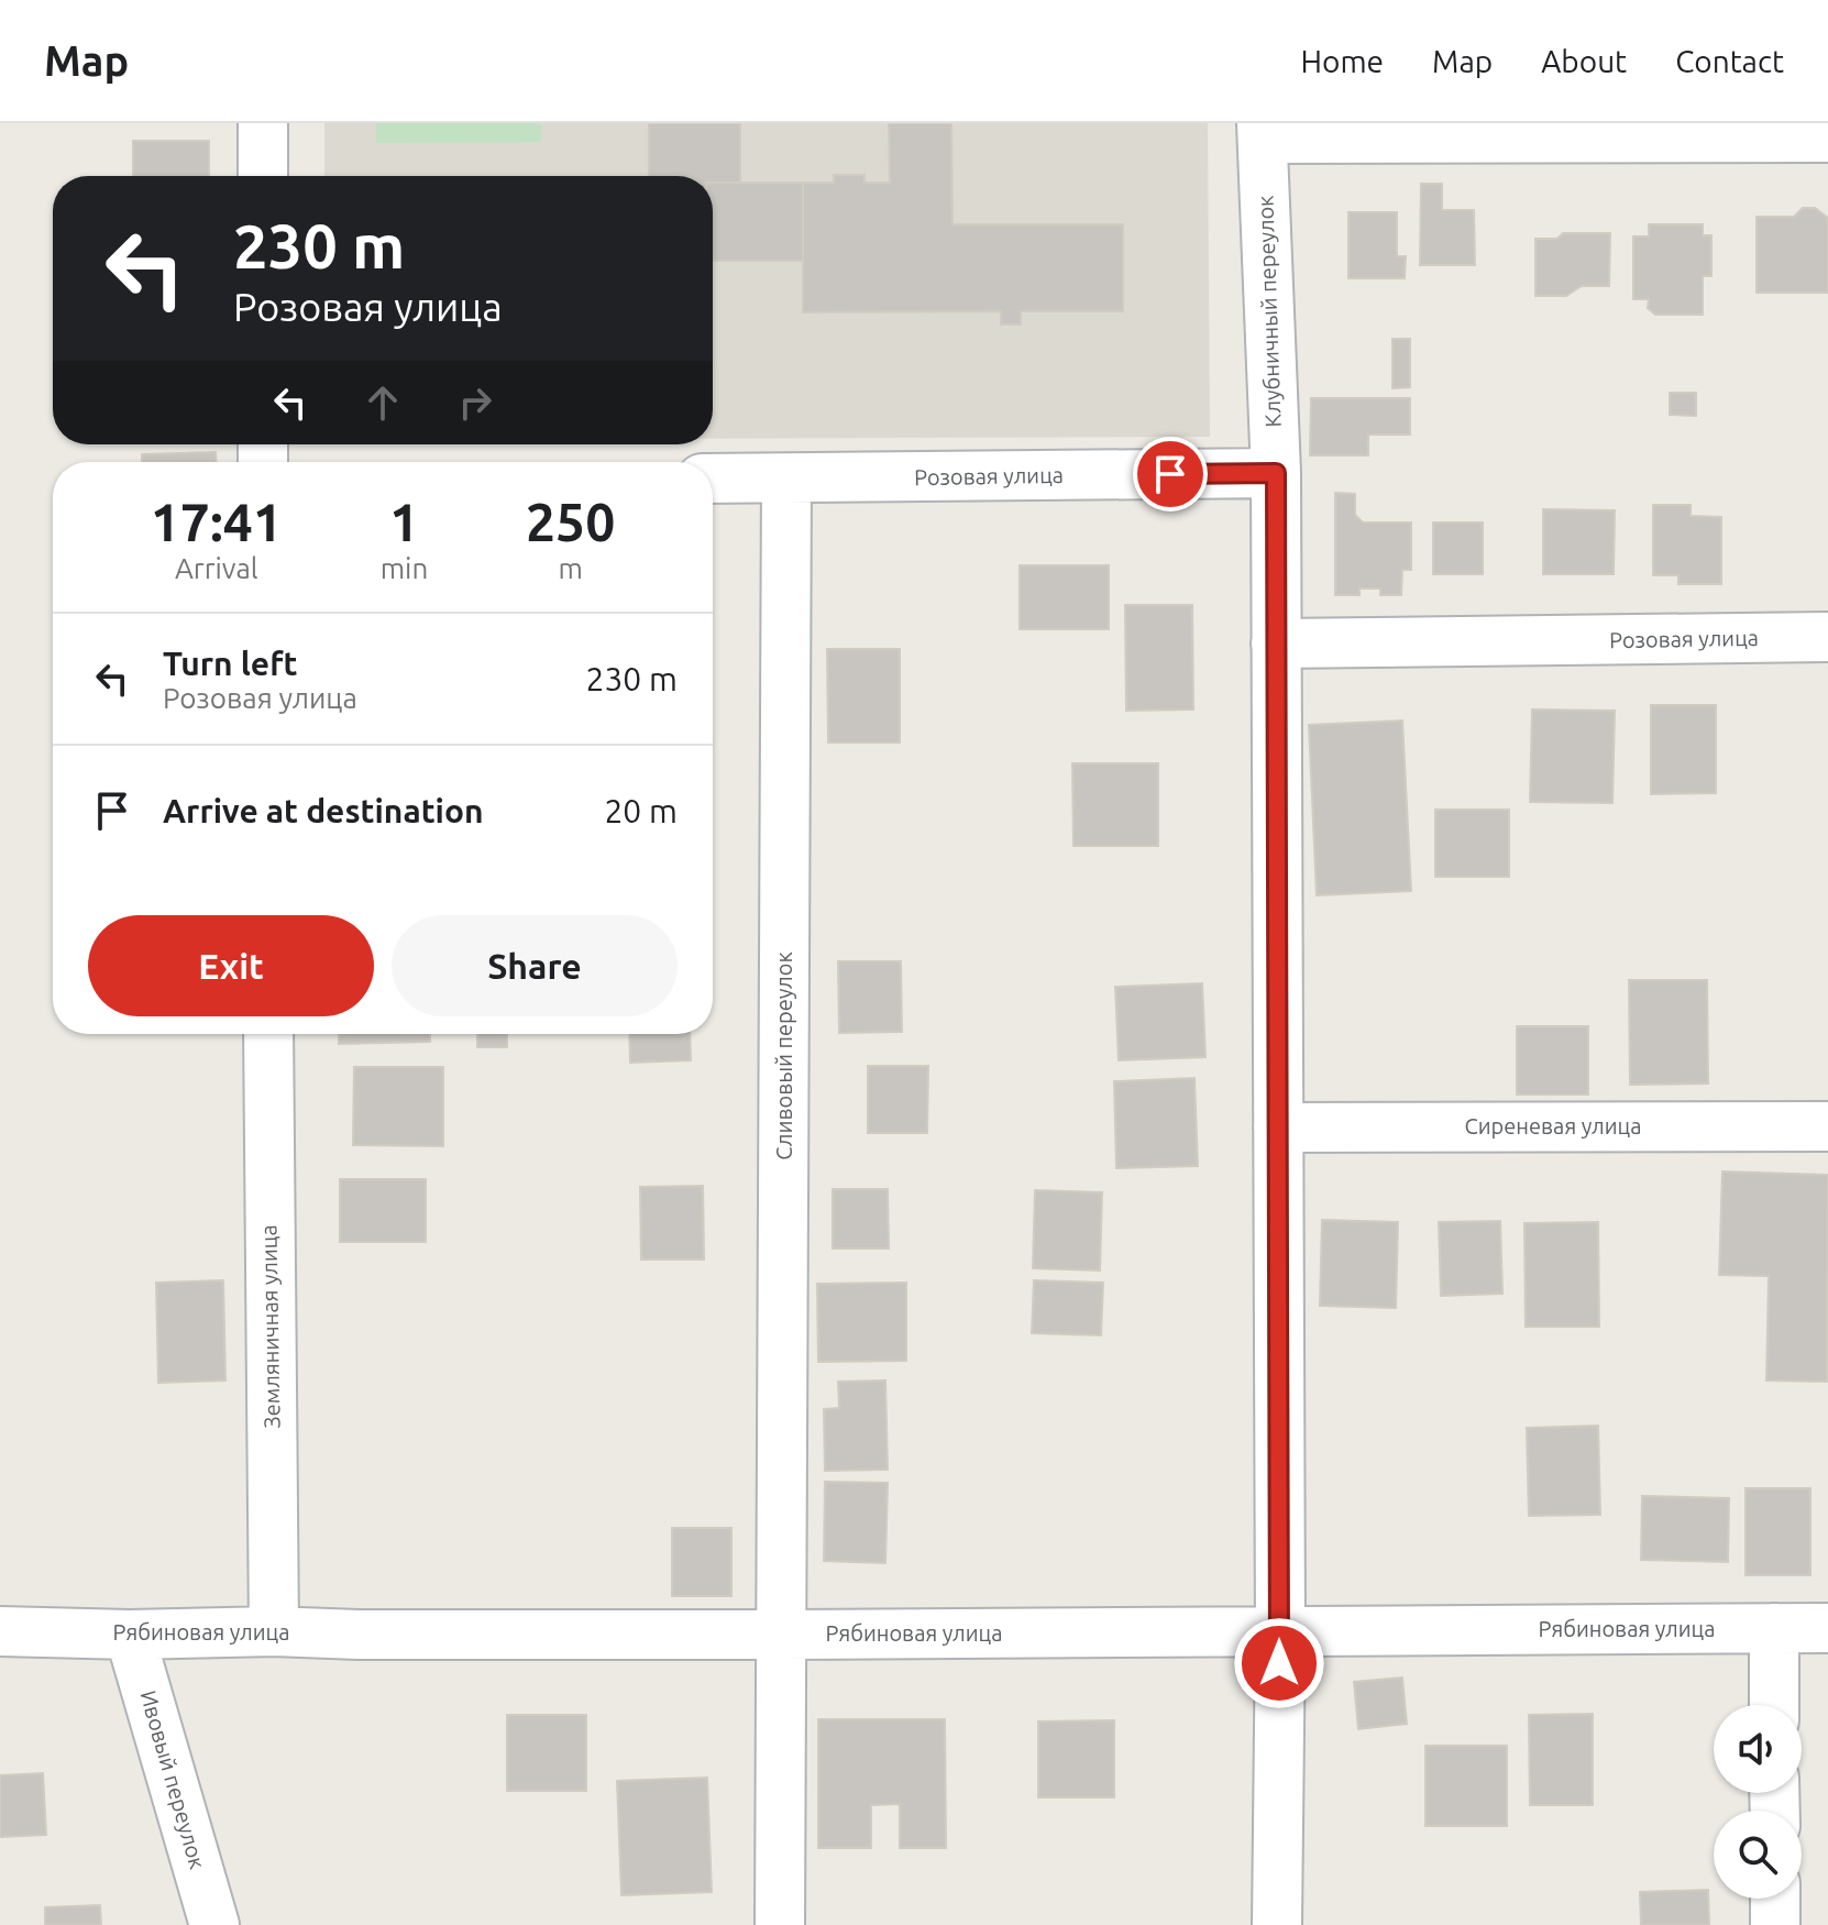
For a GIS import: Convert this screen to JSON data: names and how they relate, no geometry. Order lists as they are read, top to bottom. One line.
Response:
{"streets":{"street":["Клубничный переулок","Розовая улица","Сливовый переулок","Сиреневая улица","Земляничная улица","Рябиновая улица","Ивовый переулок"]},"crossings":[["Клубничный переулок","Розовая улица"],["Клубничный переулок","Сиреневая улица"],["Клубничный переулок","Рябиновая улица"],["Розовая улица","Сливовый переулок"],["Сливовый переулок","Рябиновая улица"],["Земляничная улица","Рябиновая улица"],["Рябиновая улица","Ивовый переулок"]],"page":{"header":"Map","nav":["Home","Map","About","Contact"],"turn":["230 m","Розовая улица"],"eta":["17:41","Arrival","1","min","250","m"],"list":[{"name":"Turn left","note":"Розовая улица","value":"230 m"},{"name":"Arrive at destination","value":"20 m"}],"buttons":["Exit","Share"]}}
